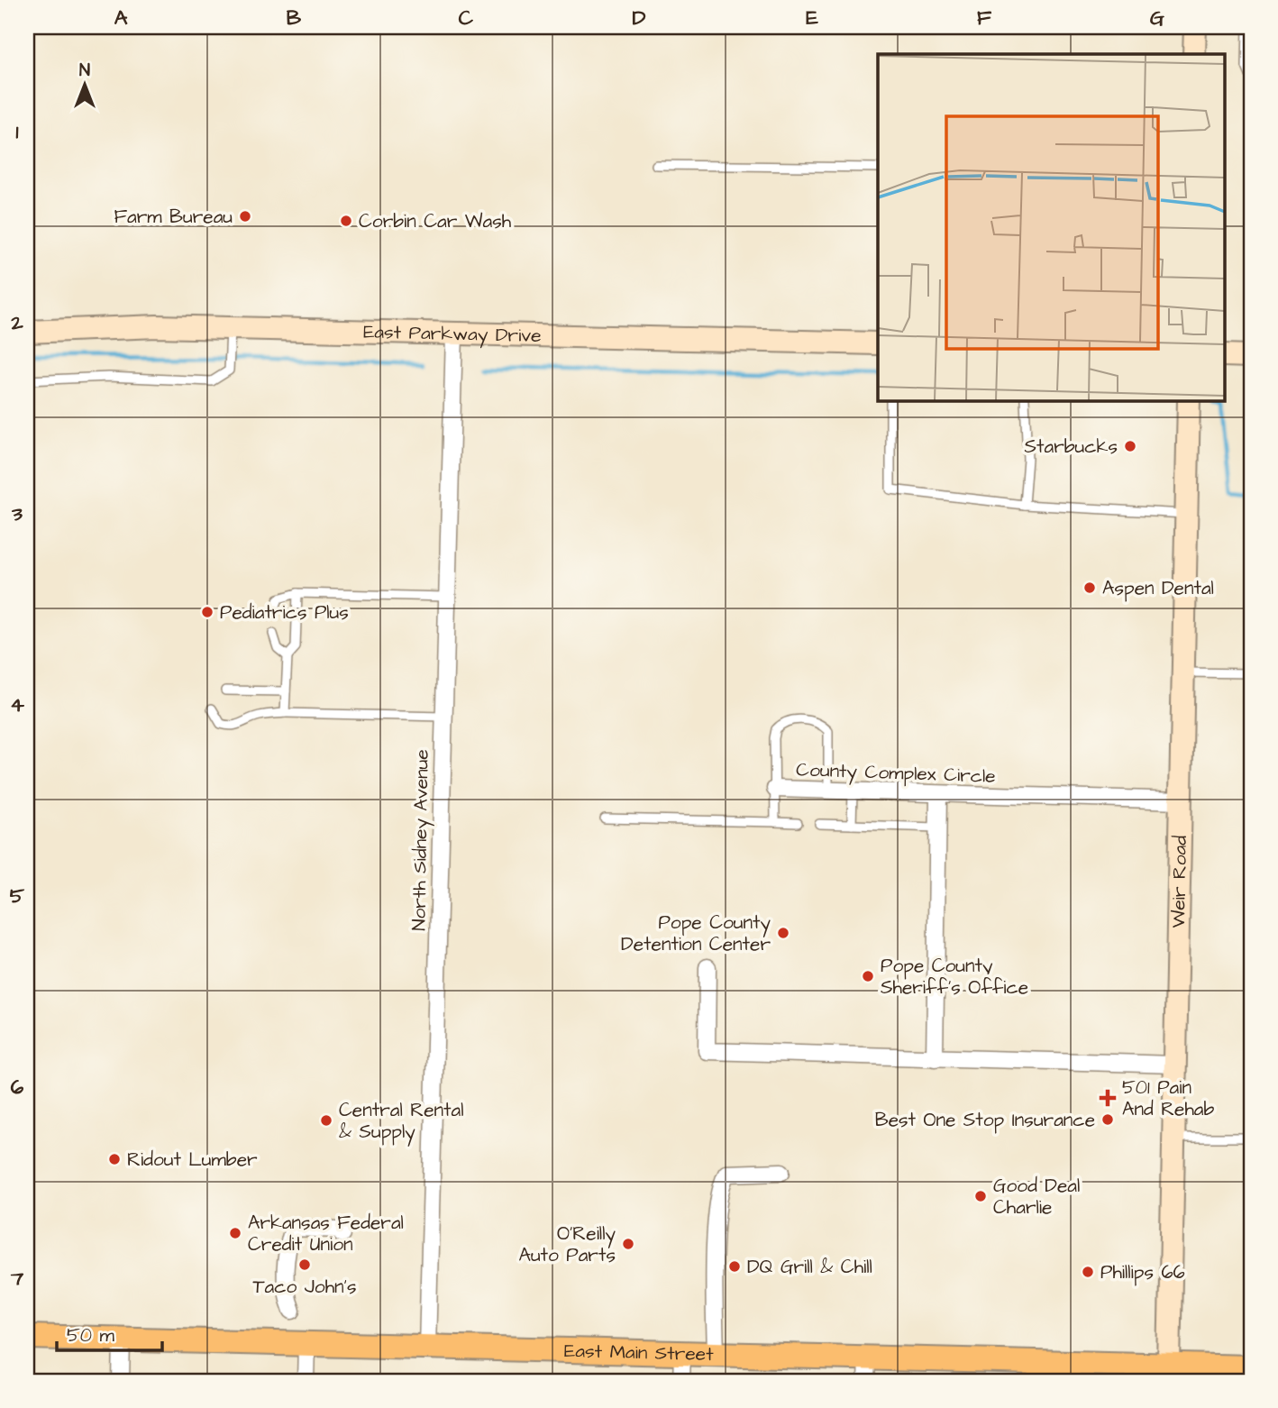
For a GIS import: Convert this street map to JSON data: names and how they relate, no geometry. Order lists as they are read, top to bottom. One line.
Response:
{"streets":{"main road":["East Parkway Drive","Weir Road","East Main Street"],"street":["County Complex Circle","North Sidney Avenue"]},"crossings":[["East Parkway Drive","North Sidney Avenue"],["County Complex Circle","Weir Road"],["North Sidney Avenue","East Main Street"],["Weir Road","East Main Street"]],"places":{"other":["Farm Bureau","Corbin Car Wash","Starbucks","Aspen Dental","Pediatrics Plus","Pope County Detention Center","Pope County Sheriff's Office","Best One Stop Insurance","Central Rental & Supply","Ridout Lumber","Good Deal Charlie","Arkansas Federal Credit Union","O'Reilly Auto Parts","Taco John's","DQ Grill & Chill","Phillips 66"],"health":["501 Pain And Rehab"]},"scale_bar":"50 m","north":"top","grid":{"columns":["A","B","C","D","E","F","G"],"rows":["1","2","3","4","5","6","7"]}}
